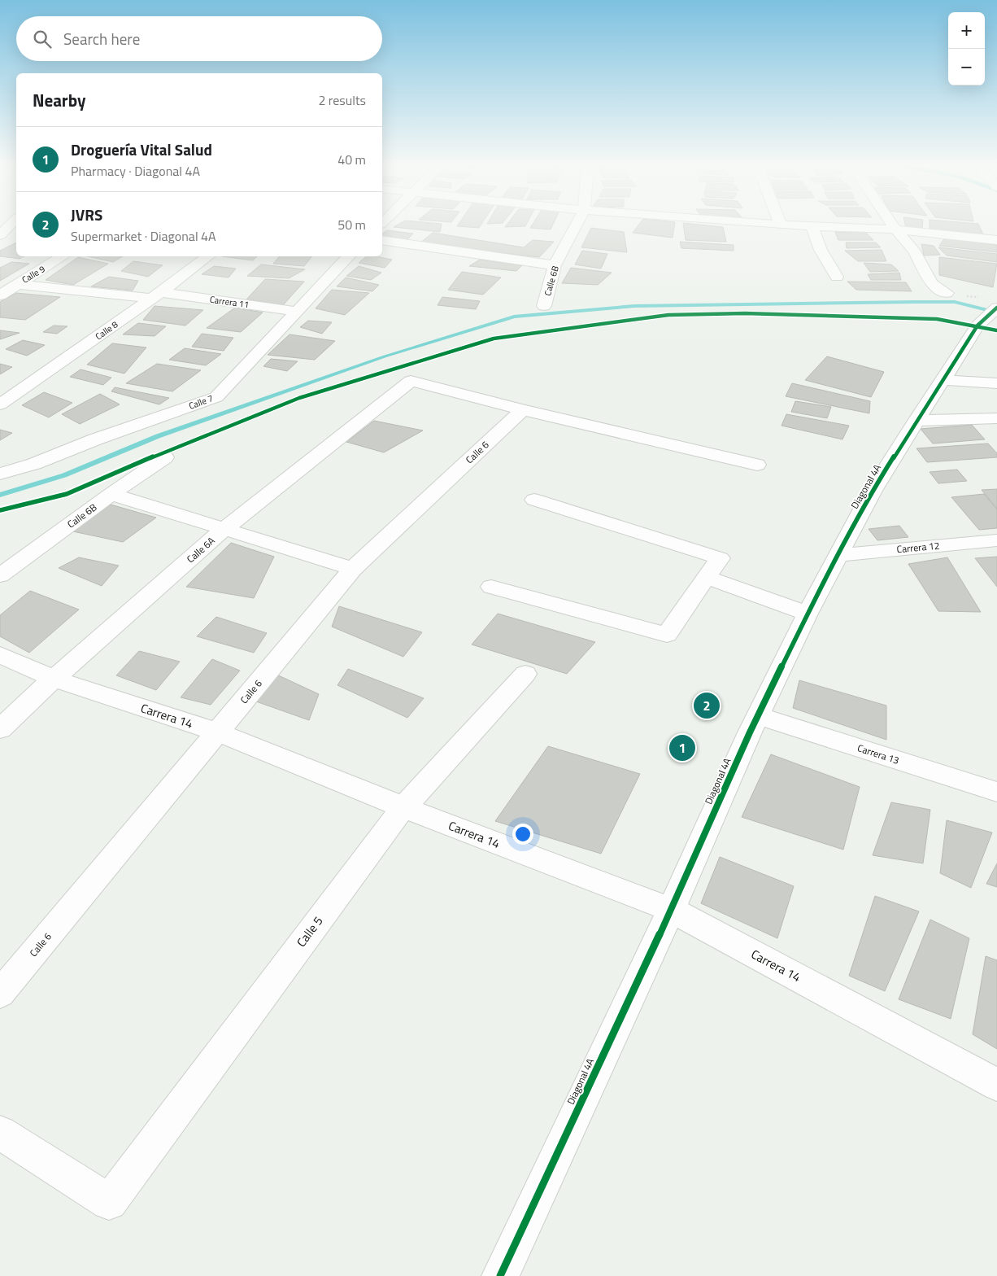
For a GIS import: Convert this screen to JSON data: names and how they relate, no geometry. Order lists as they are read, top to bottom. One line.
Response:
{"streets":{"street":["Calle 9","Calle 6B","Carrera 11","Calle 8","Calle 7","Calle 6","Diagonal 4A","Carrera 12","Calle 6A","Carrera 14","Carrera 13","Calle 5"]},"crossings":[["Calle 9","Carrera 11"],["Carrera 11","Calle 8"],["Carrera 11","Calle 7"],["Calle 6","Calle 6A"],["Calle 6","Carrera 14"],["Diagonal 4A","Carrera 12"],["Diagonal 4A","Carrera 14"],["Diagonal 4A","Carrera 13"],["Calle 6A","Carrera 14"],["Carrera 14","Calle 5"]],"page":{"map_buttons":["+","−"],"search":"Search here","heading":["Nearby","2 results"],"list":[{"mark":"1","name":"Droguería Vital Salud","note":"Pharmacy · Diagonal 4A","value":"40 m"},{"mark":"2","name":"JVRS","note":"Supermarket · Diagonal 4A","value":"50 m"}],"pins":["2","1"]}}
